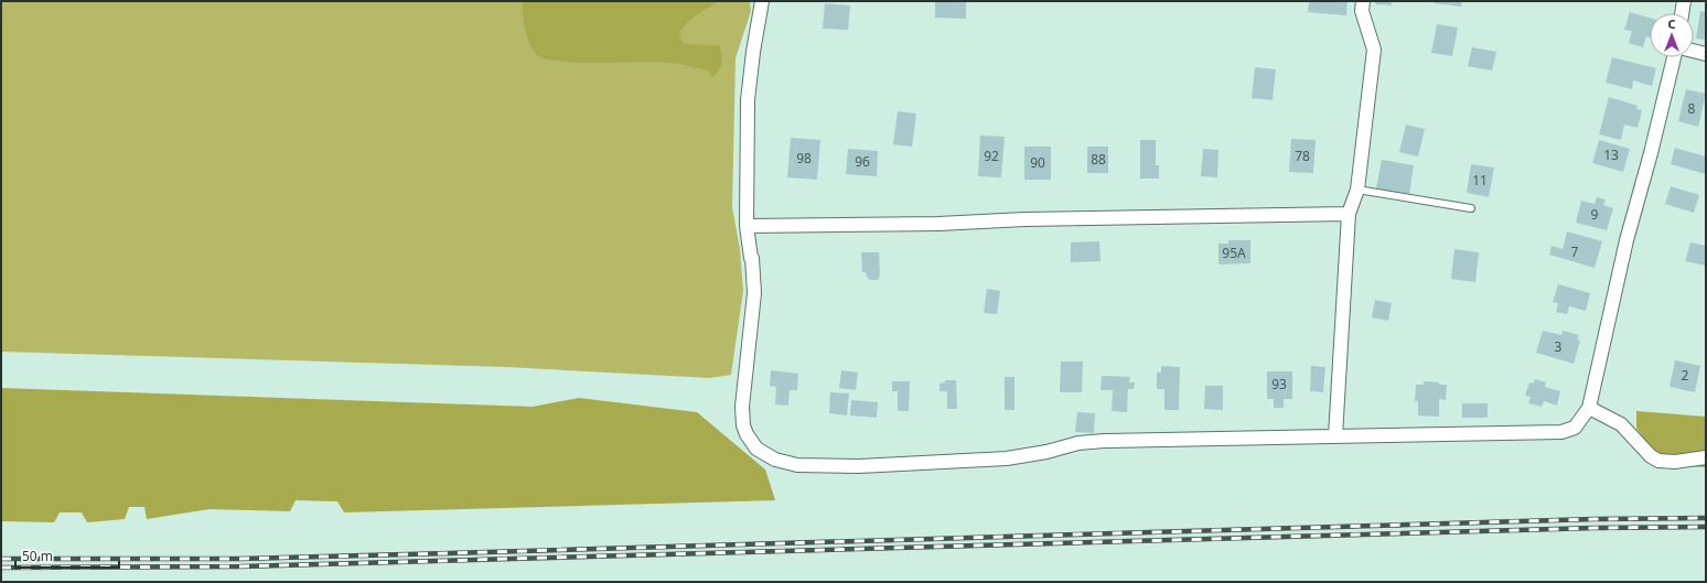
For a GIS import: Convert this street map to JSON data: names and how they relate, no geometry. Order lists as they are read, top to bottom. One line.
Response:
{"house_numbers":["8","13","92","78","98","88","96","90","11","9","7","95А","3","2","93"],"scale_bar":"50 m","north":"top"}
